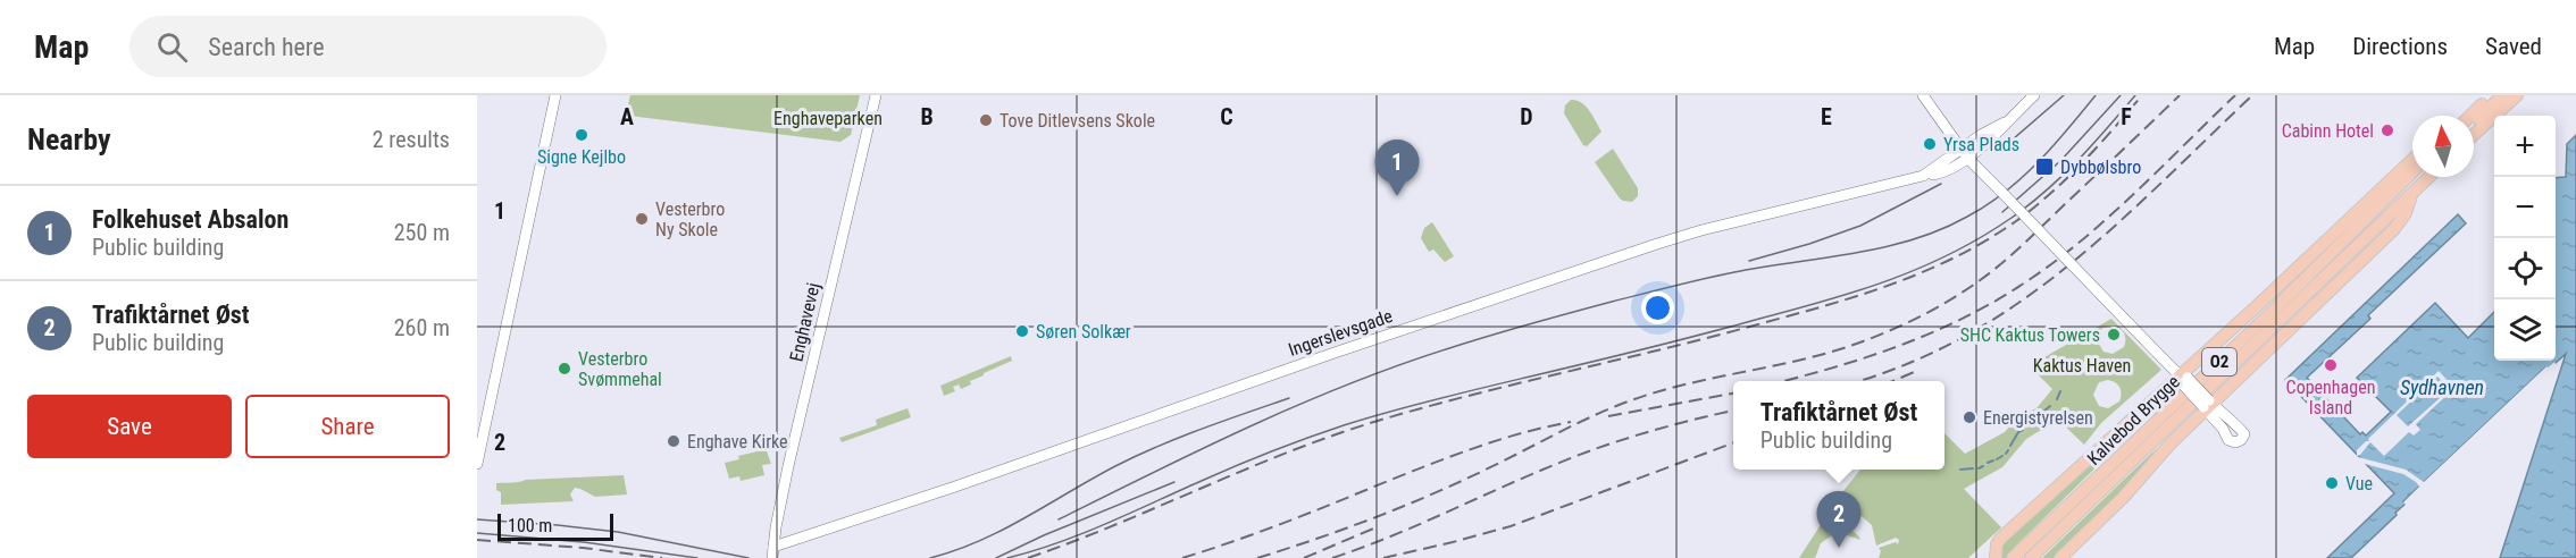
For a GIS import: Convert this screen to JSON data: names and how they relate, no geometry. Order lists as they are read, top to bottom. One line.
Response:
{"streets":{"main road":["O2","Kalvebod Brygge"],"street":["Enghavevej","Ingerslevsgade"]},"crossings":[["Enghavevej","Ingerslevsgade"]],"water":["Sydhavnen"],"parks":["Enghaveparken","Kaktus Haven"],"places":{"other":["Tove Ditlevsens Skole","Cabinn Hotel","Signe Kejlbo","Yrsa Plads","Vesterbro Ny Skole","Søren Solkær","SHC Kaktus Towers","Copenhagen Island","Vesterbro Svømmehal","Energistyrelsen","Enghave Kirke","Vue"],"transit":["Dybbølsbro"]},"scale_bar":"100 m","north":"top","page":{"header":"Map","search":"Search here","nav":["Map","Directions","Saved"],"heading":["Nearby","2 results"],"map_buttons":["+","−"],"pins":["1","2"],"list":[{"mark":"1","name":"Folkehuset Absalon","note":"Public building","value":"250 m"},{"mark":"2","name":"Trafiktårnet Øst","note":"Public building","value":"260 m"}],"buttons":["Save","Share"],"popup":["Trafiktårnet Øst","Public building"],"scale":"100 m"},"grid":{"columns":["A","B","C","D","E","F"],"rows":["1","2"]}}
